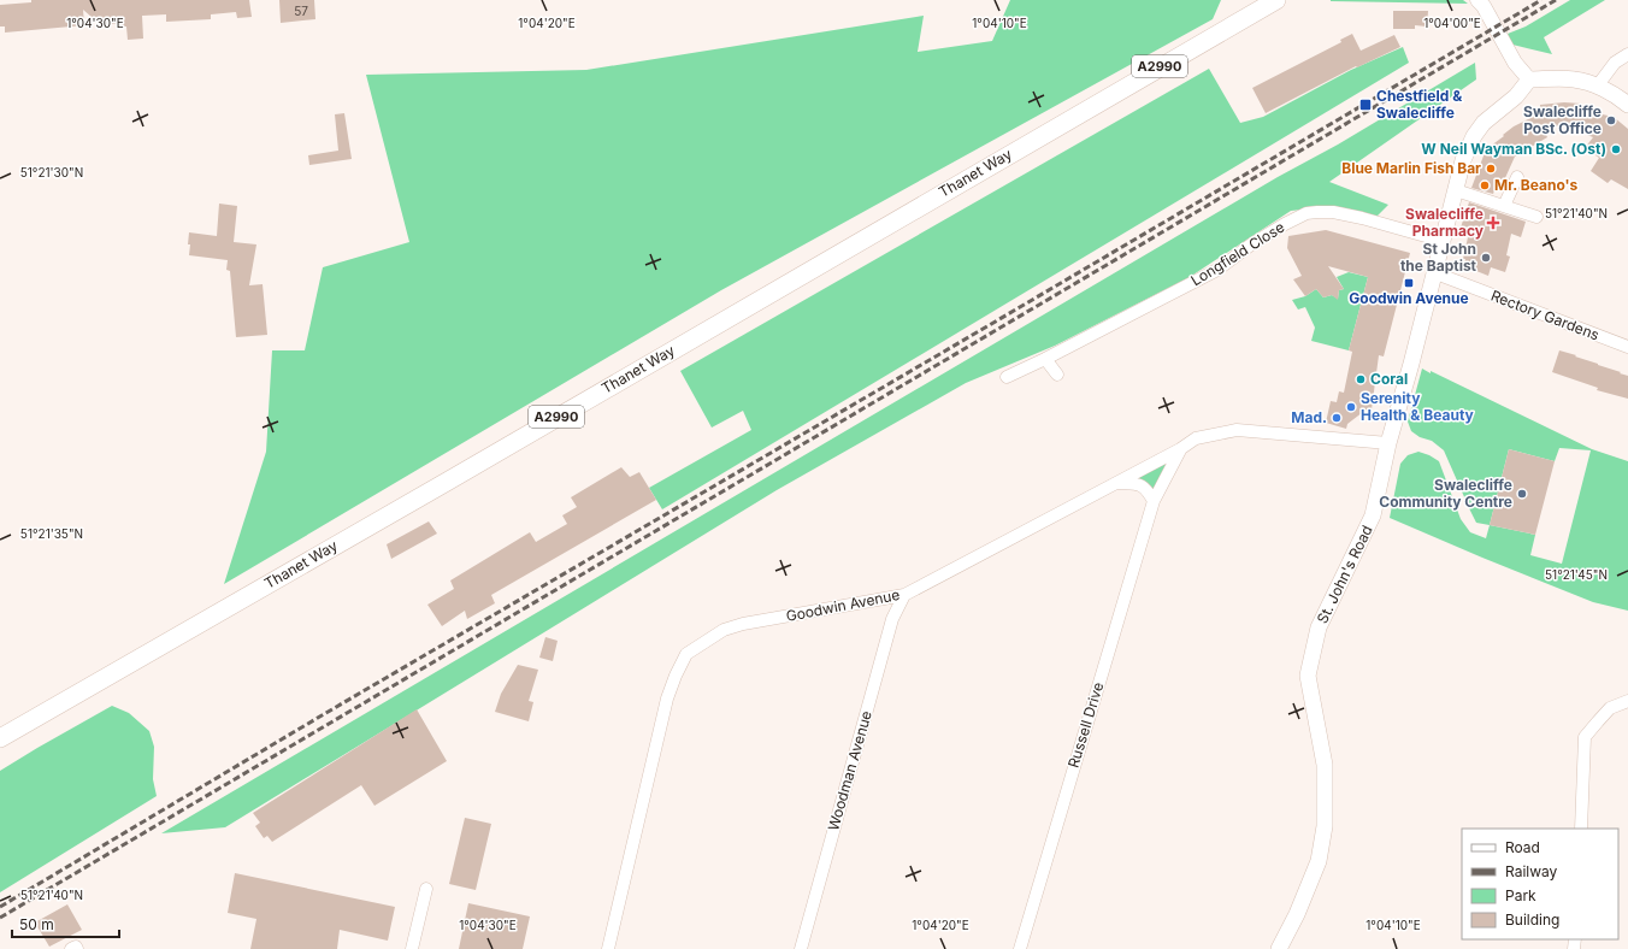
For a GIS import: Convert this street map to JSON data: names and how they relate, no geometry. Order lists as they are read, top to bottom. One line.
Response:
{"streets":{"main road":["A2990","Thanet Way","St. John's Road"],"street":["Longfield Close","Rectory Gardens","Goodwin Avenue","Russell Drive","Woodman Avenue"]},"crossings":[["Longfield Close","St. John's Road"],["Rectory Gardens","St. John's Road"],["St. John's Road","Goodwin Avenue"],["Goodwin Avenue","Russell Drive"],["Goodwin Avenue","Woodman Avenue"]],"places":{"transit":["Chestfield & Swalecliffe","Goodwin Avenue"],"other":["Swalecliffe Post Office","W Neil Wayman BSc. (Ost)","Blue Marlin Fish Bar","Mr. Beano's","St John the Baptist","Coral","Serenity Health & Beauty","Mad.","Swalecliffe Community Centre"],"health":["Swalecliffe Pharmacy"]},"house_numbers":["57"],"legend":["Road","Railway","Park","Building"],"scale_bar":"50 m","coordinates":["1°04'30\"E","1°04'20\"E","1°04'10\"E","1°04'00\"E","51°21'30\"N","51°21'40\"N","51°21'35\"N","51°21'45\"N"]}
